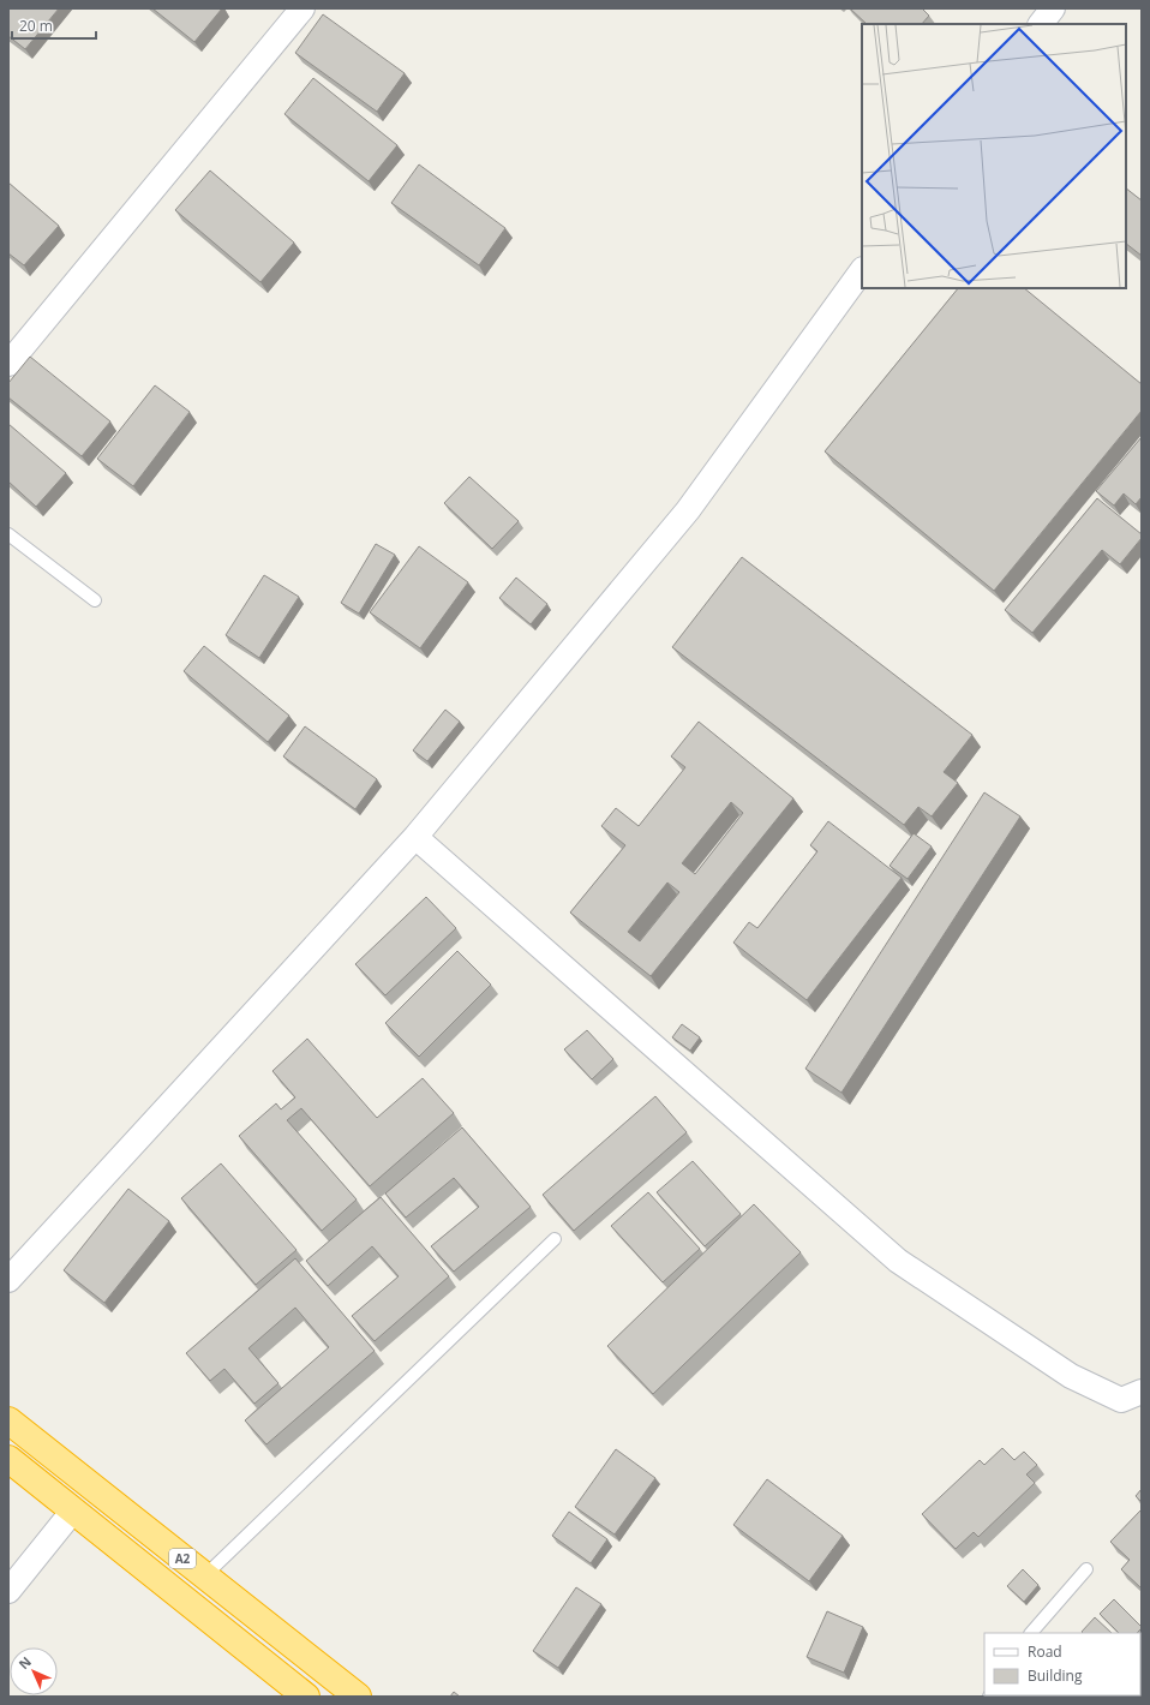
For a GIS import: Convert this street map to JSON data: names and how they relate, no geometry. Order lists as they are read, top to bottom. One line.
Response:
{"streets":{"highway":["A2"]},"legend":["Road","Building"],"scale_bar":"20 m","north":"top left"}
